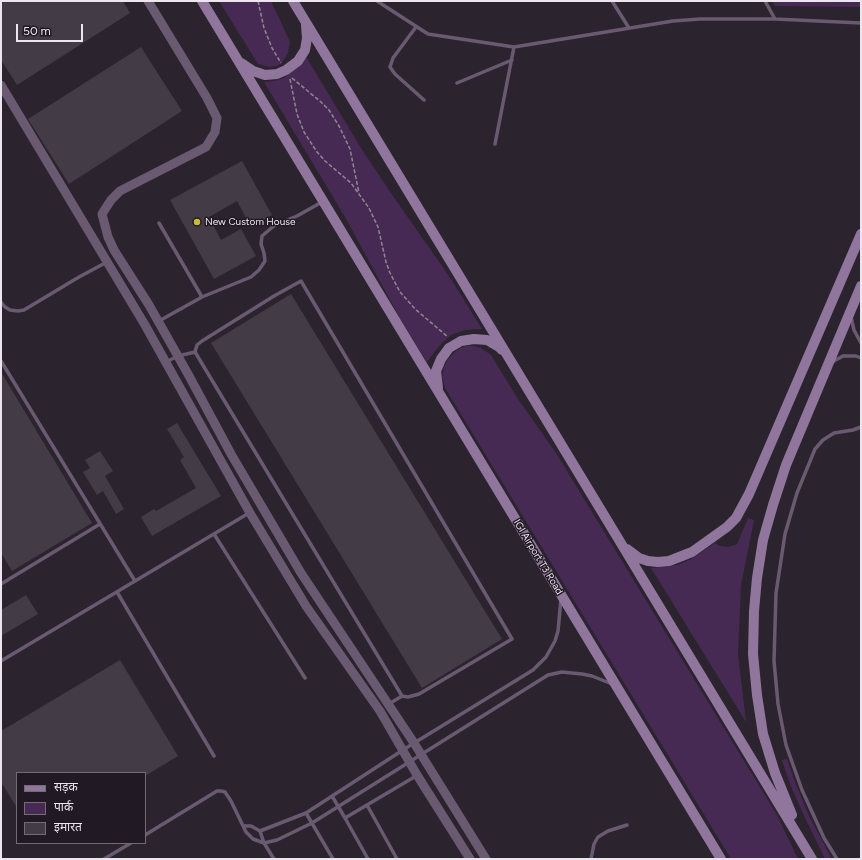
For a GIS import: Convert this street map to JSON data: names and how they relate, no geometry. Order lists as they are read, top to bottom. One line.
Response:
{"streets":{"main road":["IGI Airport T3 Road"]},"places":["New Custom House"],"legend":["सड़क","पार्क","इमारत"],"scale_bar":"50 m"}
